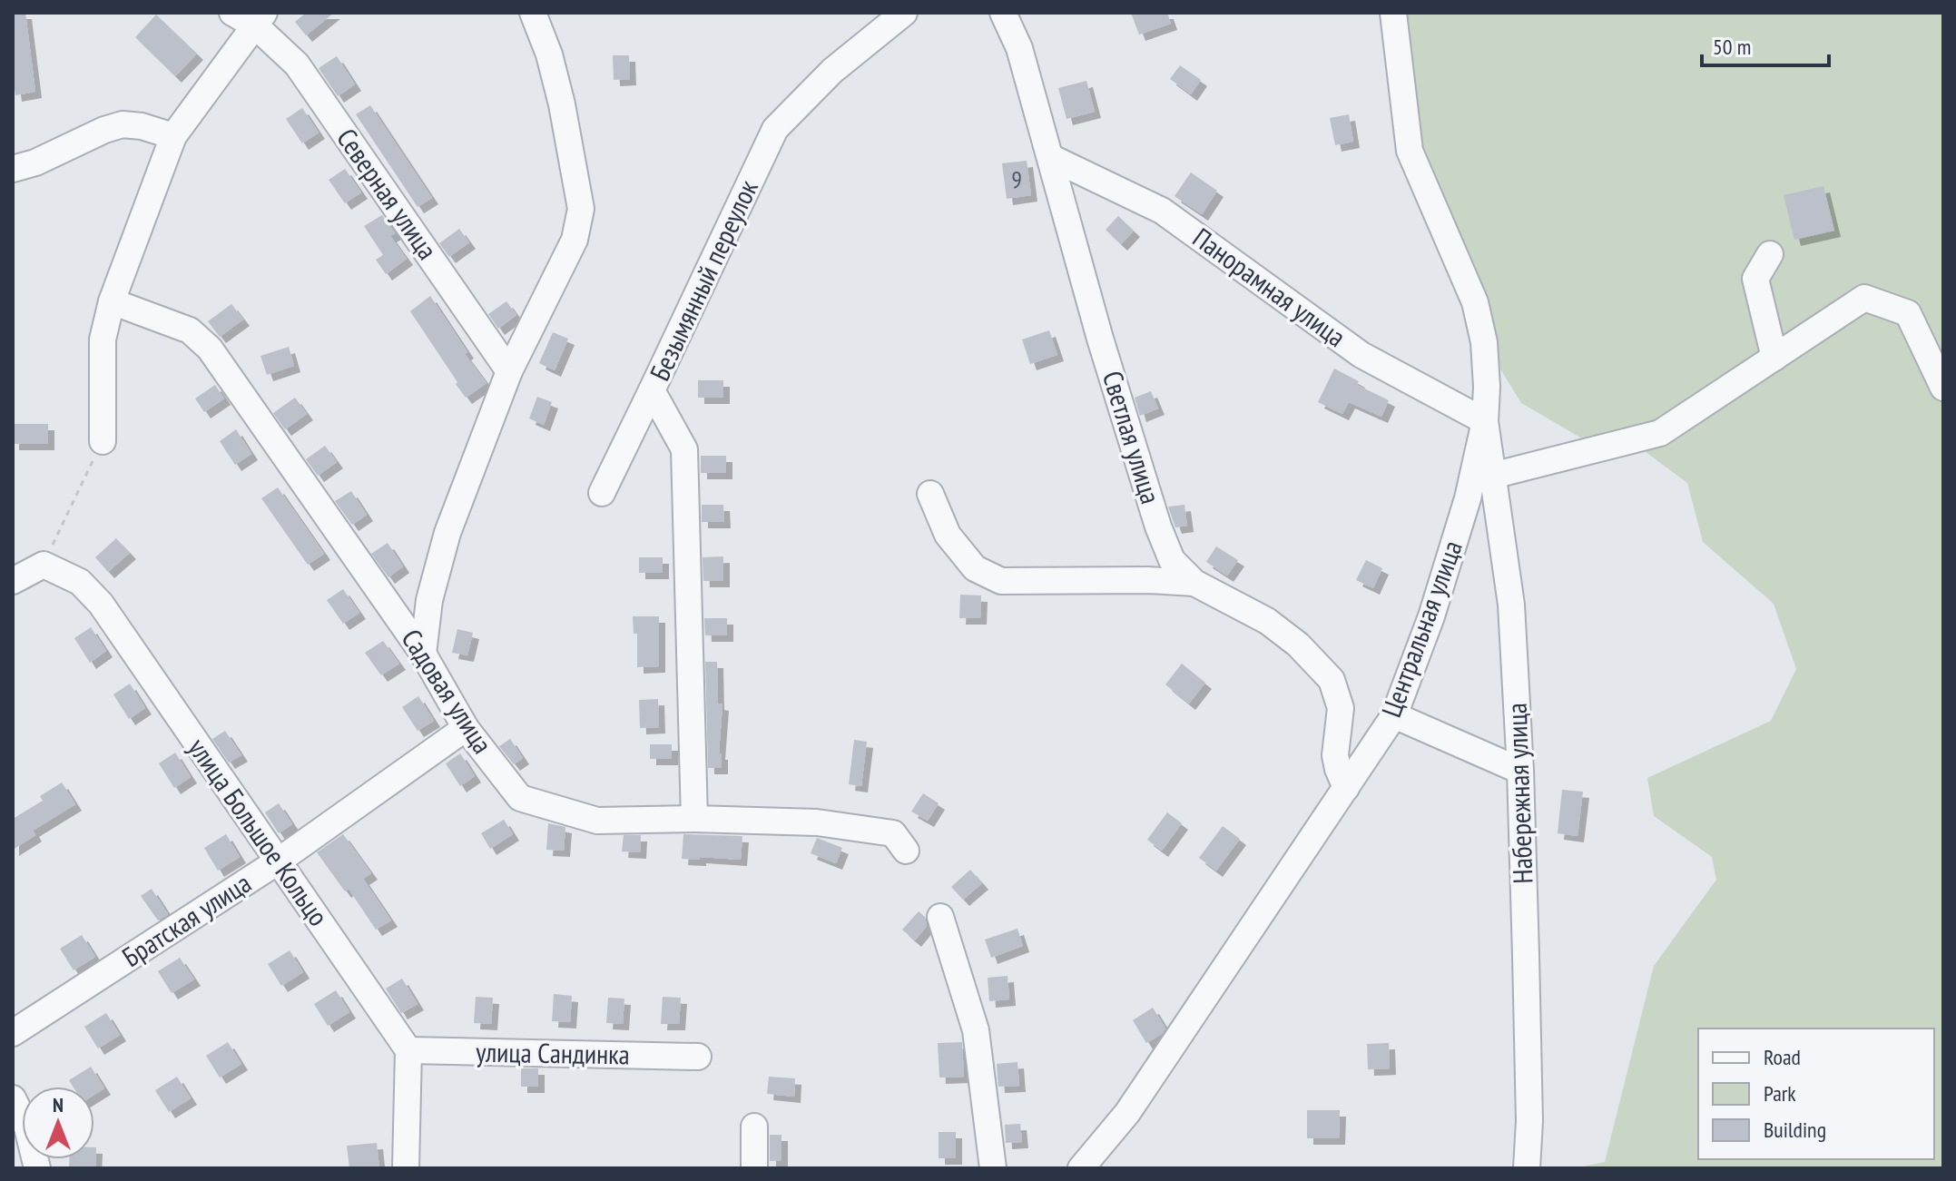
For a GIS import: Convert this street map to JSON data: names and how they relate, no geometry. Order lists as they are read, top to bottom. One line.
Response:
{"streets":{"street":["Северная улица","Безымянный переулок","Панорамная улица","Светлая улица","Центральная улица","Садовая улица","Набережная улица","улица Большое Кольцо","Братская улица","улица Сандинка"]},"crossings":[["Безымянный переулок","Садовая улица"],["Панорамная улица","Светлая улица"],["Панорамная улица","Центральная улица"],["Панорамная улица","Набережная улица"],["Светлая улица","Центральная улица"],["Центральная улица","Набережная улица"],["Садовая улица","Братская улица"],["улица Большое Кольцо","Братская улица"],["улица Большое Кольцо","улица Сандинка"]],"house_numbers":["9"],"legend":["Road","Park","Building"],"scale_bar":"50 m","north":"top"}
